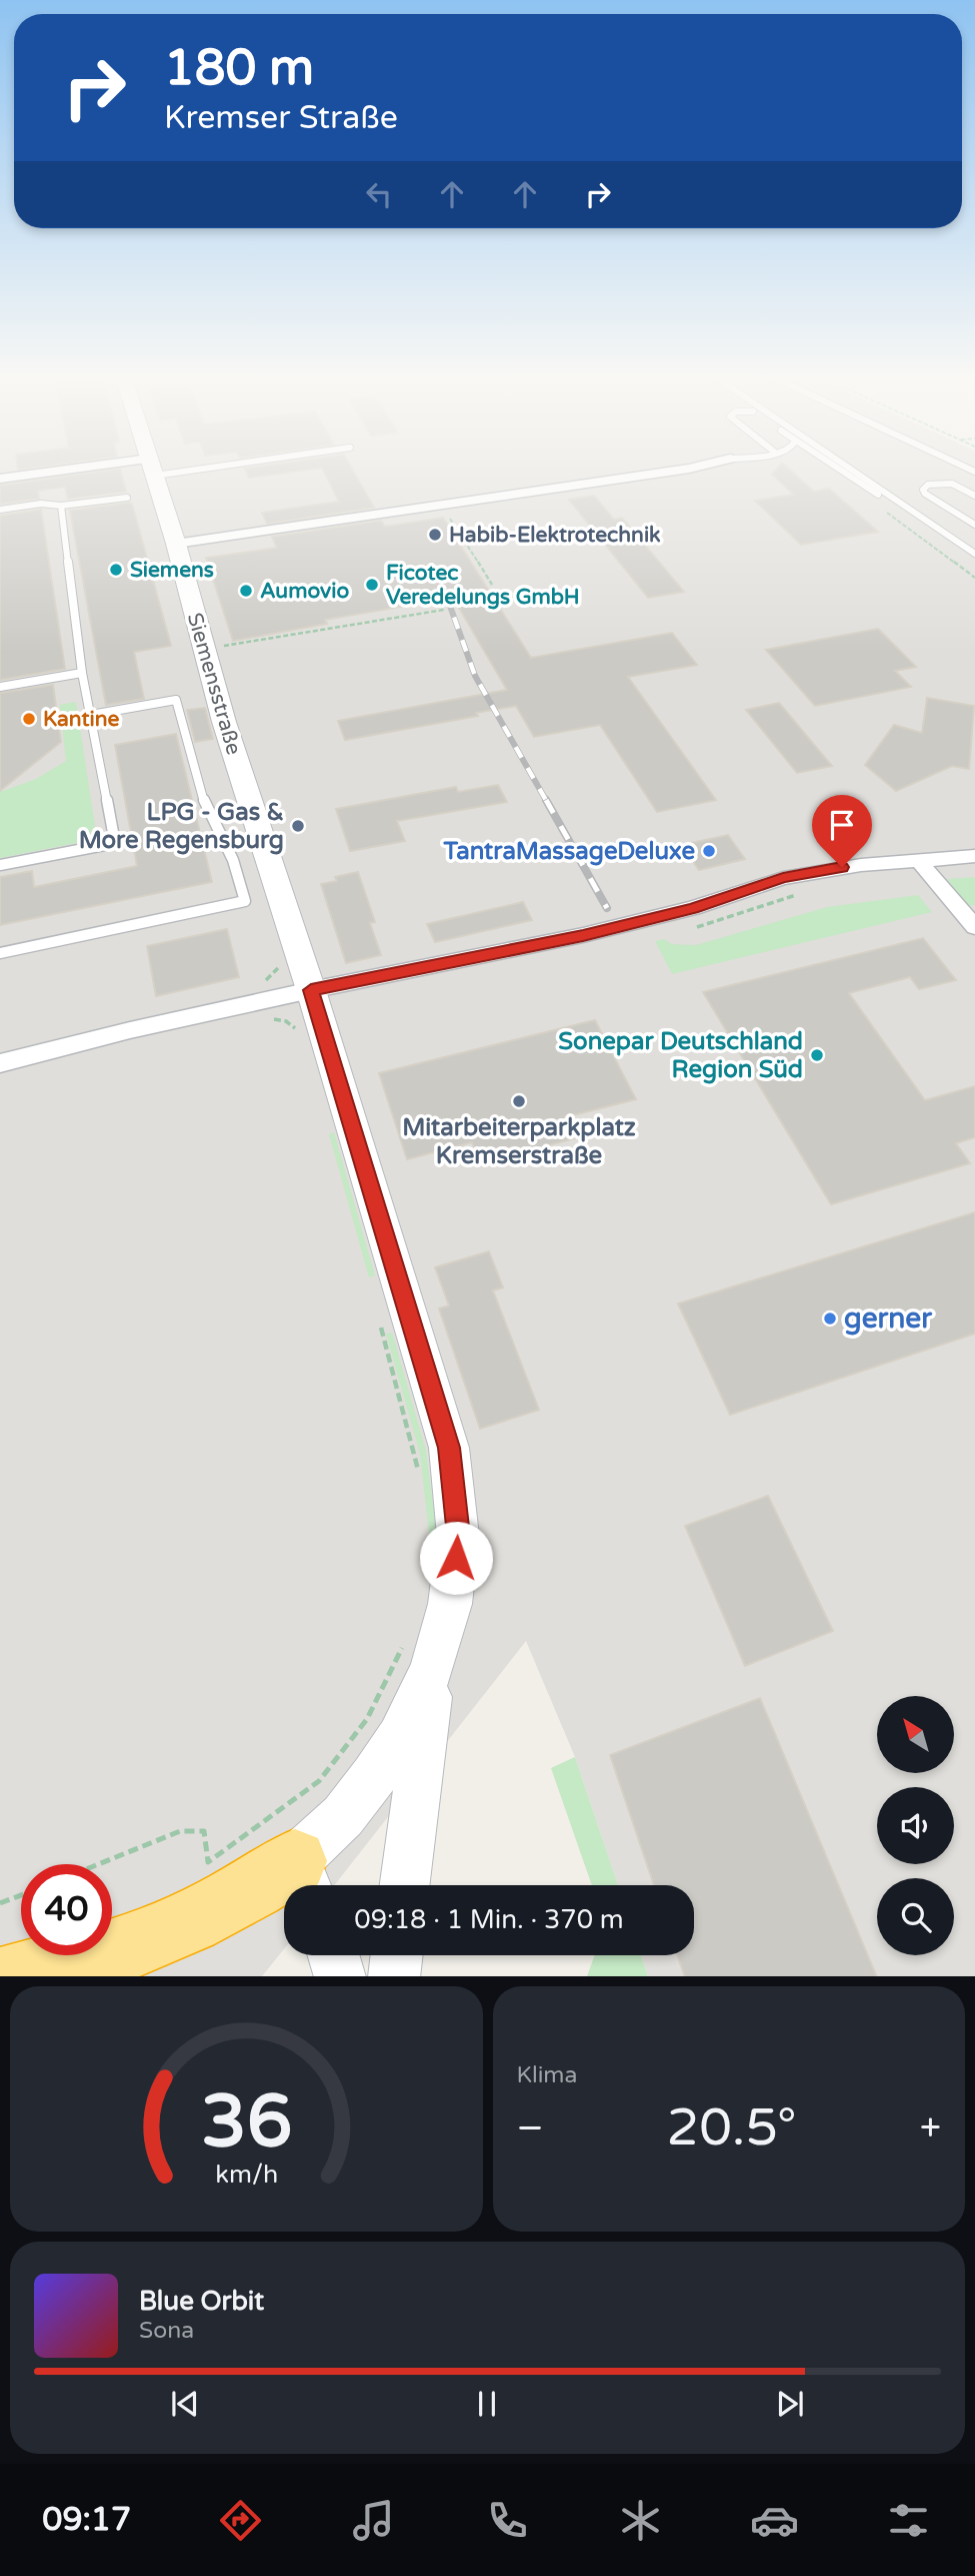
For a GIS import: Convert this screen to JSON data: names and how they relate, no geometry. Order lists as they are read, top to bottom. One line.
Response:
{"streets":{"street":["Siemensstraße"]},"places":["Habib-Elektrotechnik","Siemens","Ficotec Veredelungs GmbH","Aumovio","Kantine","LPG - Gas & More Regensburg","TantraMassageDeluxe","Sonepar Deutschland Region Süd","Mitarbeiterparkplatz Kremserstraße","gerner"],"north":"top left","page":{"turn":["180 m","Kremser Straße"],"limit":"40","trip":"09:18 · 1 Min. · 370 m","tile":"Klima","heat":["−","20.5°","+"],"song":["Blue Orbit","Sona"],"tabs":"09:17","gauge":["36","km/h"]}}
